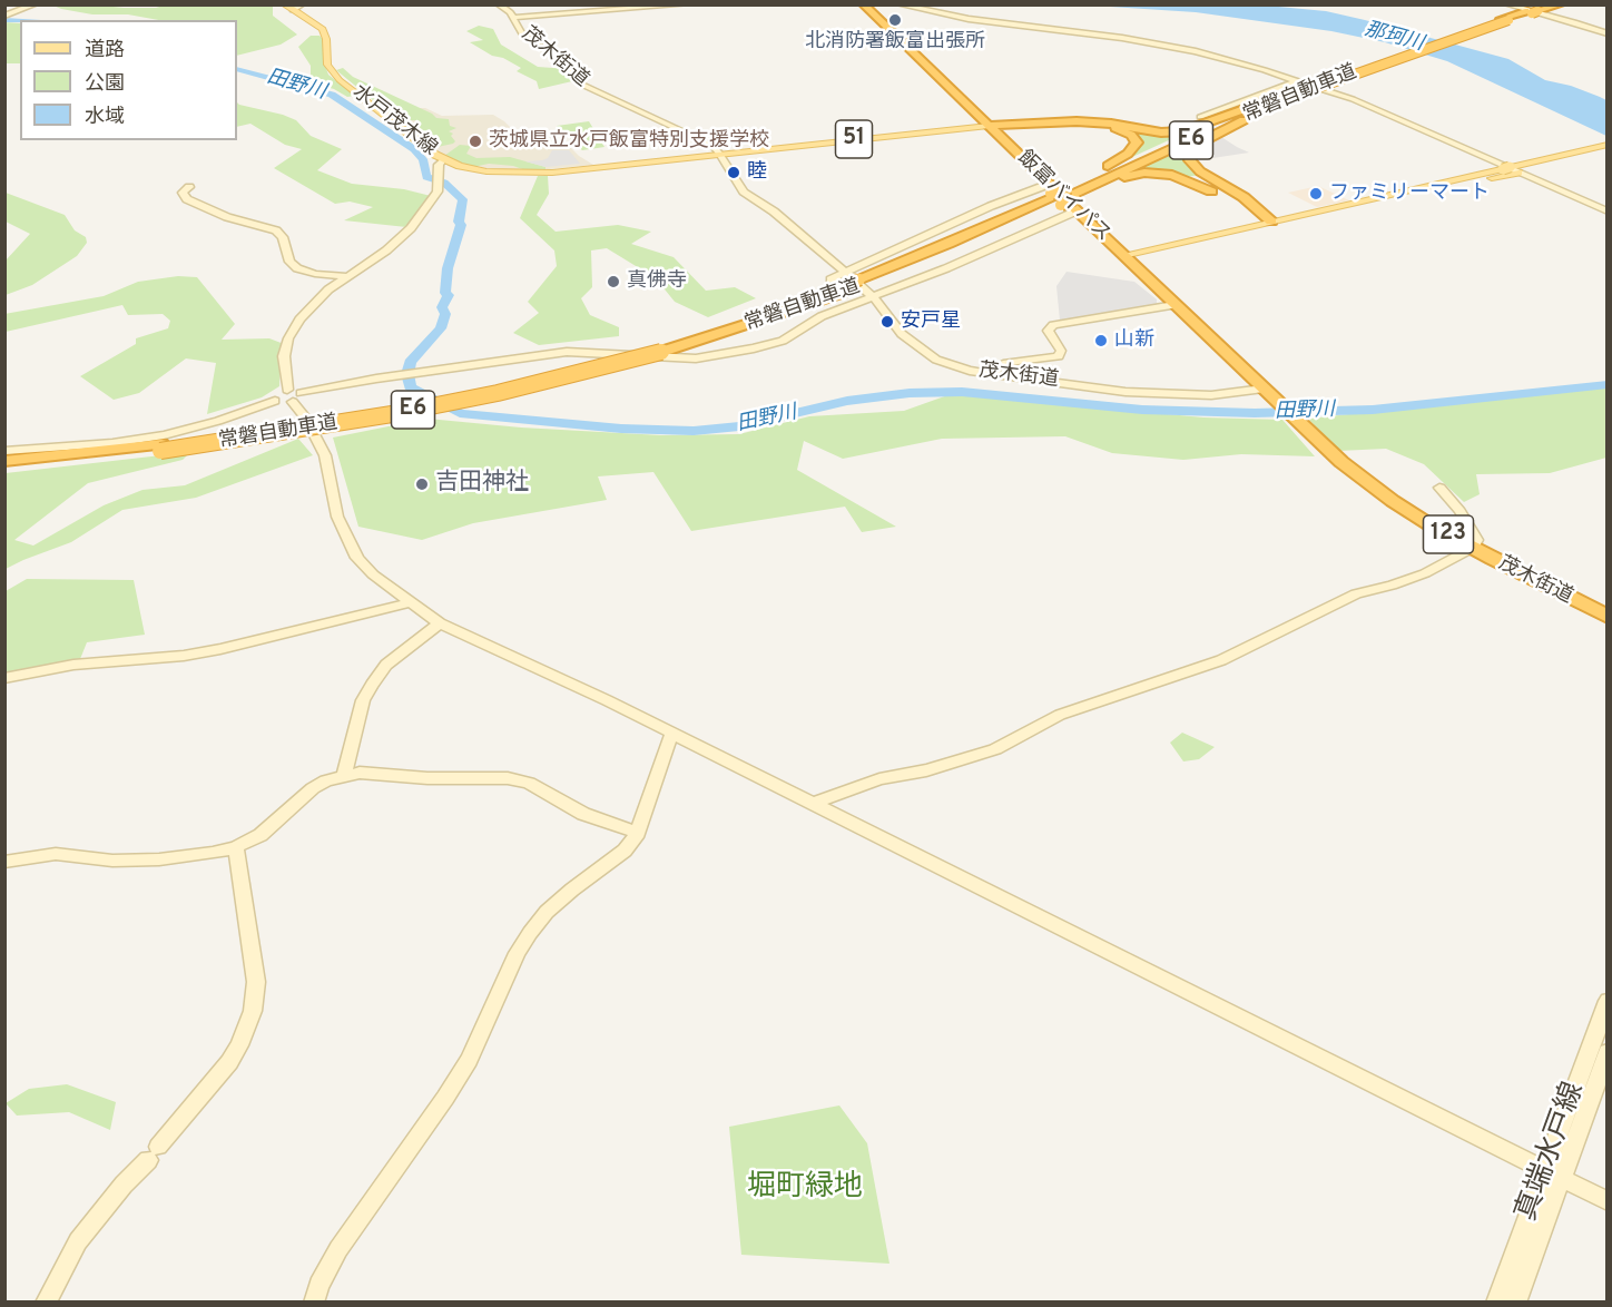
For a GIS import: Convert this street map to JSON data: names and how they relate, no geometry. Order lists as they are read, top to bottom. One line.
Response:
{"streets":{"highway":["茂木街道","常磐自動車道","E6","飯富バイパス","123"],"main road":["水戸茂木線","51"],"street":["真端水戸線"]},"crossings":[["茂木街道","常磐自動車道"],["茂木街道","水戸茂木線"],["茂木街道","飯富バイパス"],["常磐自動車道","飯富バイパス"],["水戸茂木線","飯富バイパス"]],"water":["那珂川","田野川"],"parks":["堀町緑地"],"places":["北消防署飯富出張所","茨城県立水戸飯富特別支援学校","睦","ファミリーマート","真佛寺","安戸星","山新","吉田神社"],"legend":["道路","公園","水域"]}
